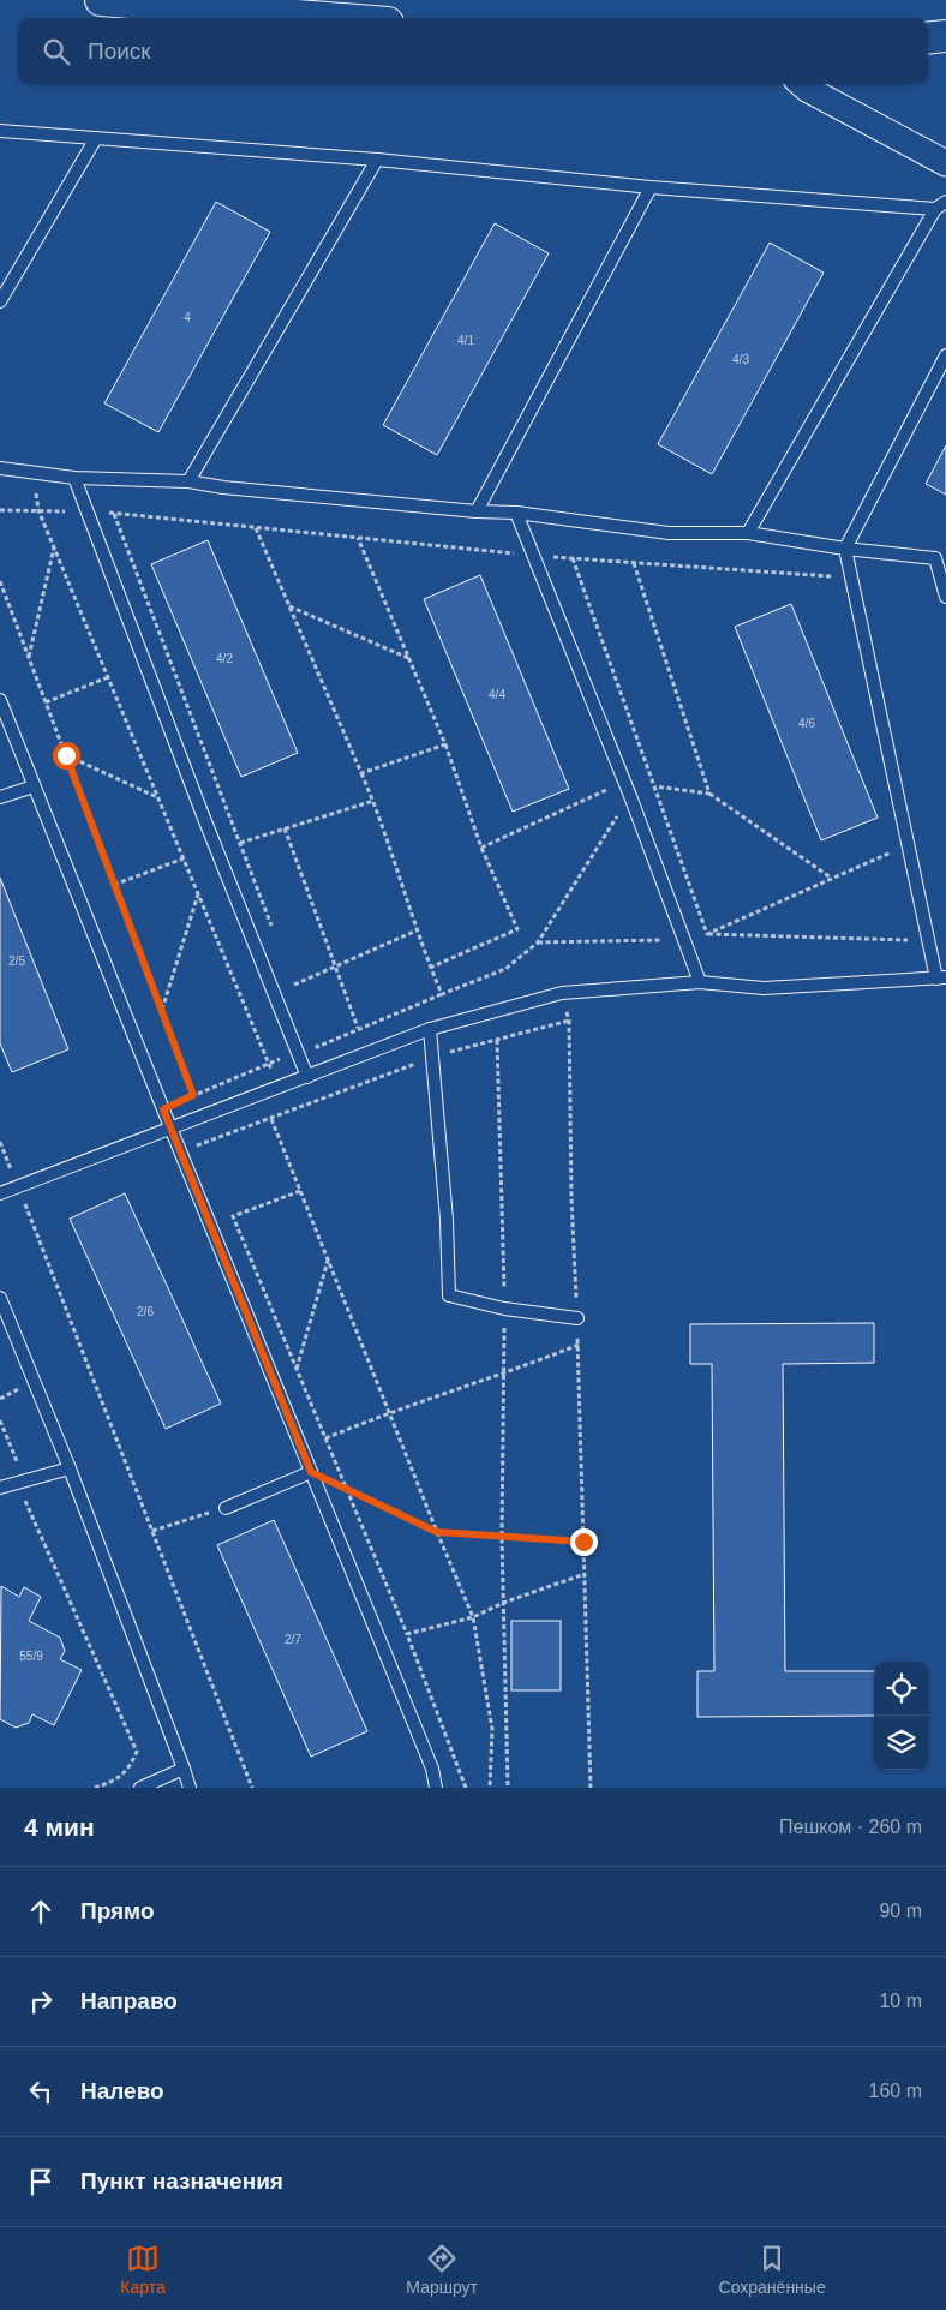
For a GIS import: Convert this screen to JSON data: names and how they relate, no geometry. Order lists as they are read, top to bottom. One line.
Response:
{"house_numbers":["4","4/1","4/3","4/2","4/4","4/6","2/5","2/6","2/7","55/9"],"page":{"search":"Поиск","heading":["4 мин","Пешком · 260 m"],"list":[["Прямо","90 m"],["Направо","10 m"],["Налево","160 m"],"Пункт назначения"],"nav":["Карта","Маршрут","Сохранённые"]}}
